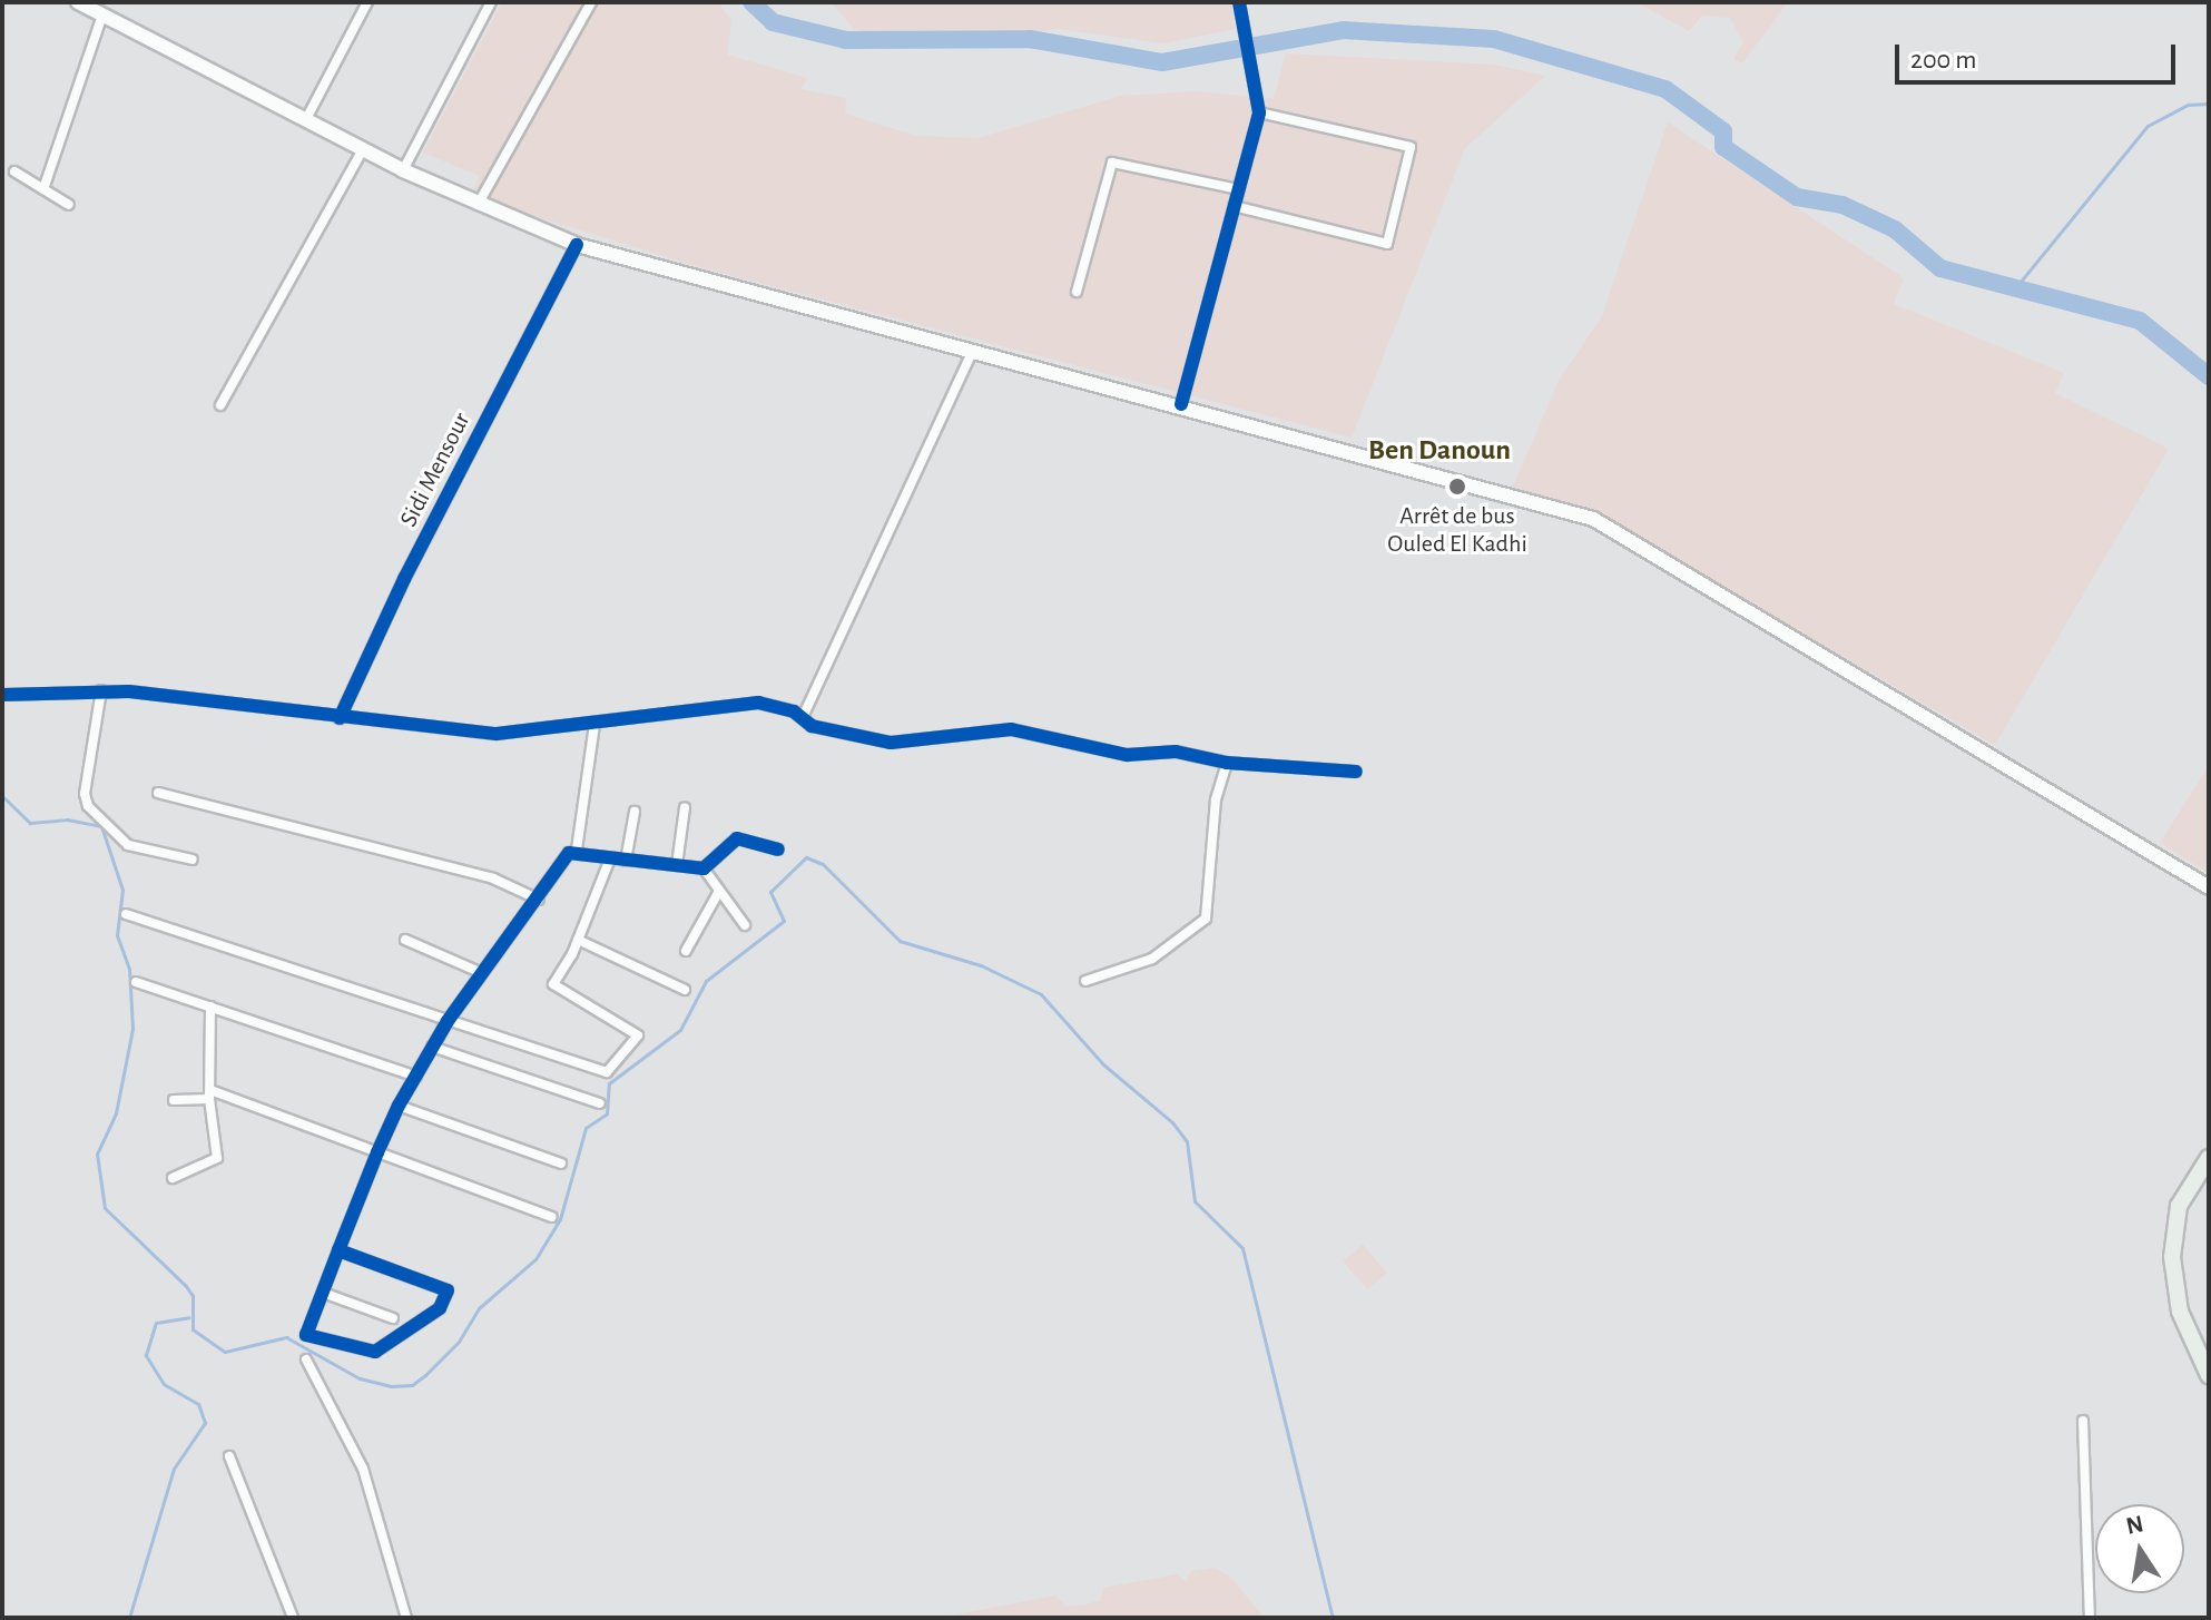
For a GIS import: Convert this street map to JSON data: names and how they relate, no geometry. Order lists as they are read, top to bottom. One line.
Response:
{"streets":{"street":["Sidi Mensour"]},"districts":["Ben Danoun"],"places":["Arrêt de bus Ouled El Kadhi"],"scale_bar":"200 m","north":"top"}
